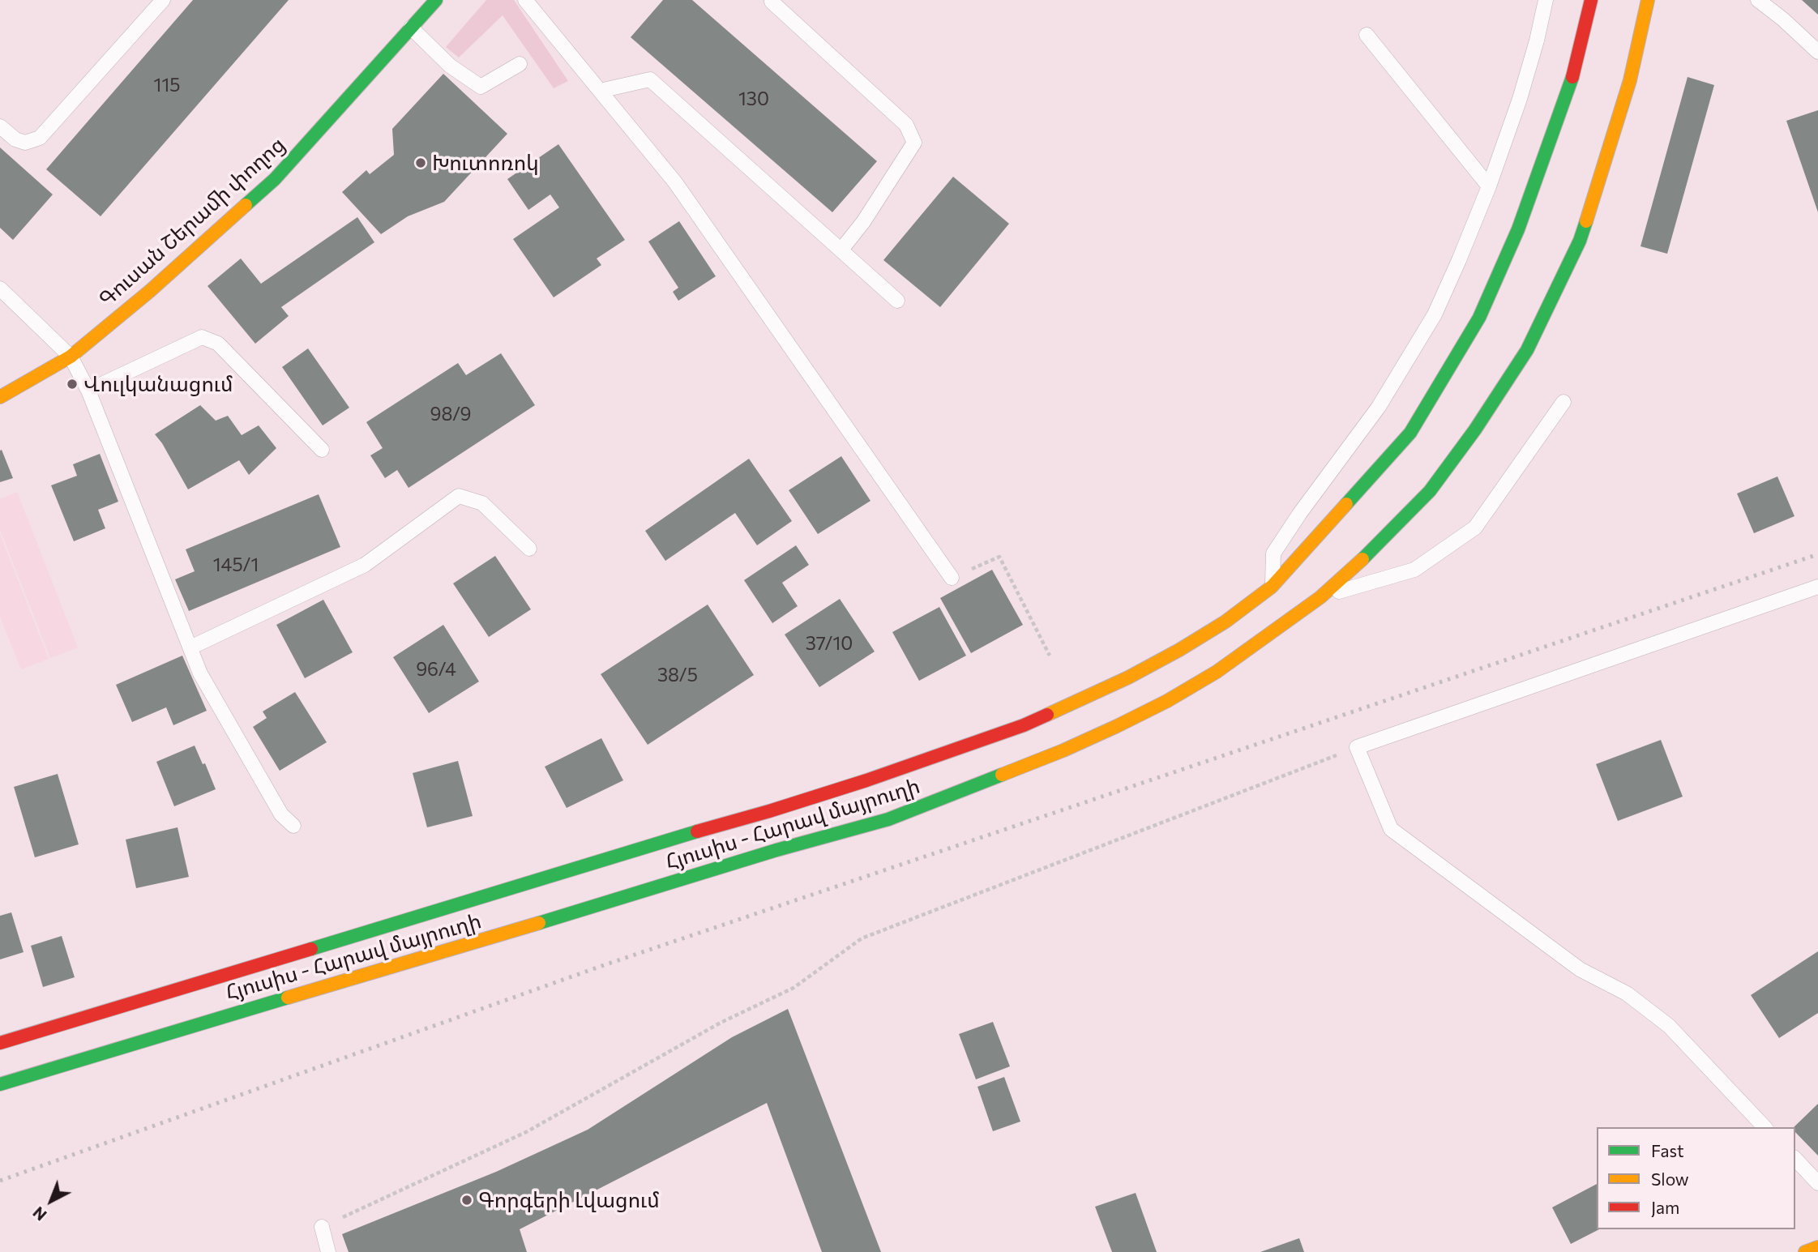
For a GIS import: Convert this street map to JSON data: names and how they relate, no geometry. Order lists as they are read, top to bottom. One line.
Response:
{"streets":{"main road":["Գուսան Շերամի փողոց","Հյուսիս - Հարավ մայրուղի"]},"places":["Խուտոռոկ","Վուլկանացում","Գորգերի Լվացում"],"house_numbers":["115","130","98/9","145/1","37/10","96/4","38/5"],"legend":["Fast","Slow","Jam"],"north":"bottom left"}
